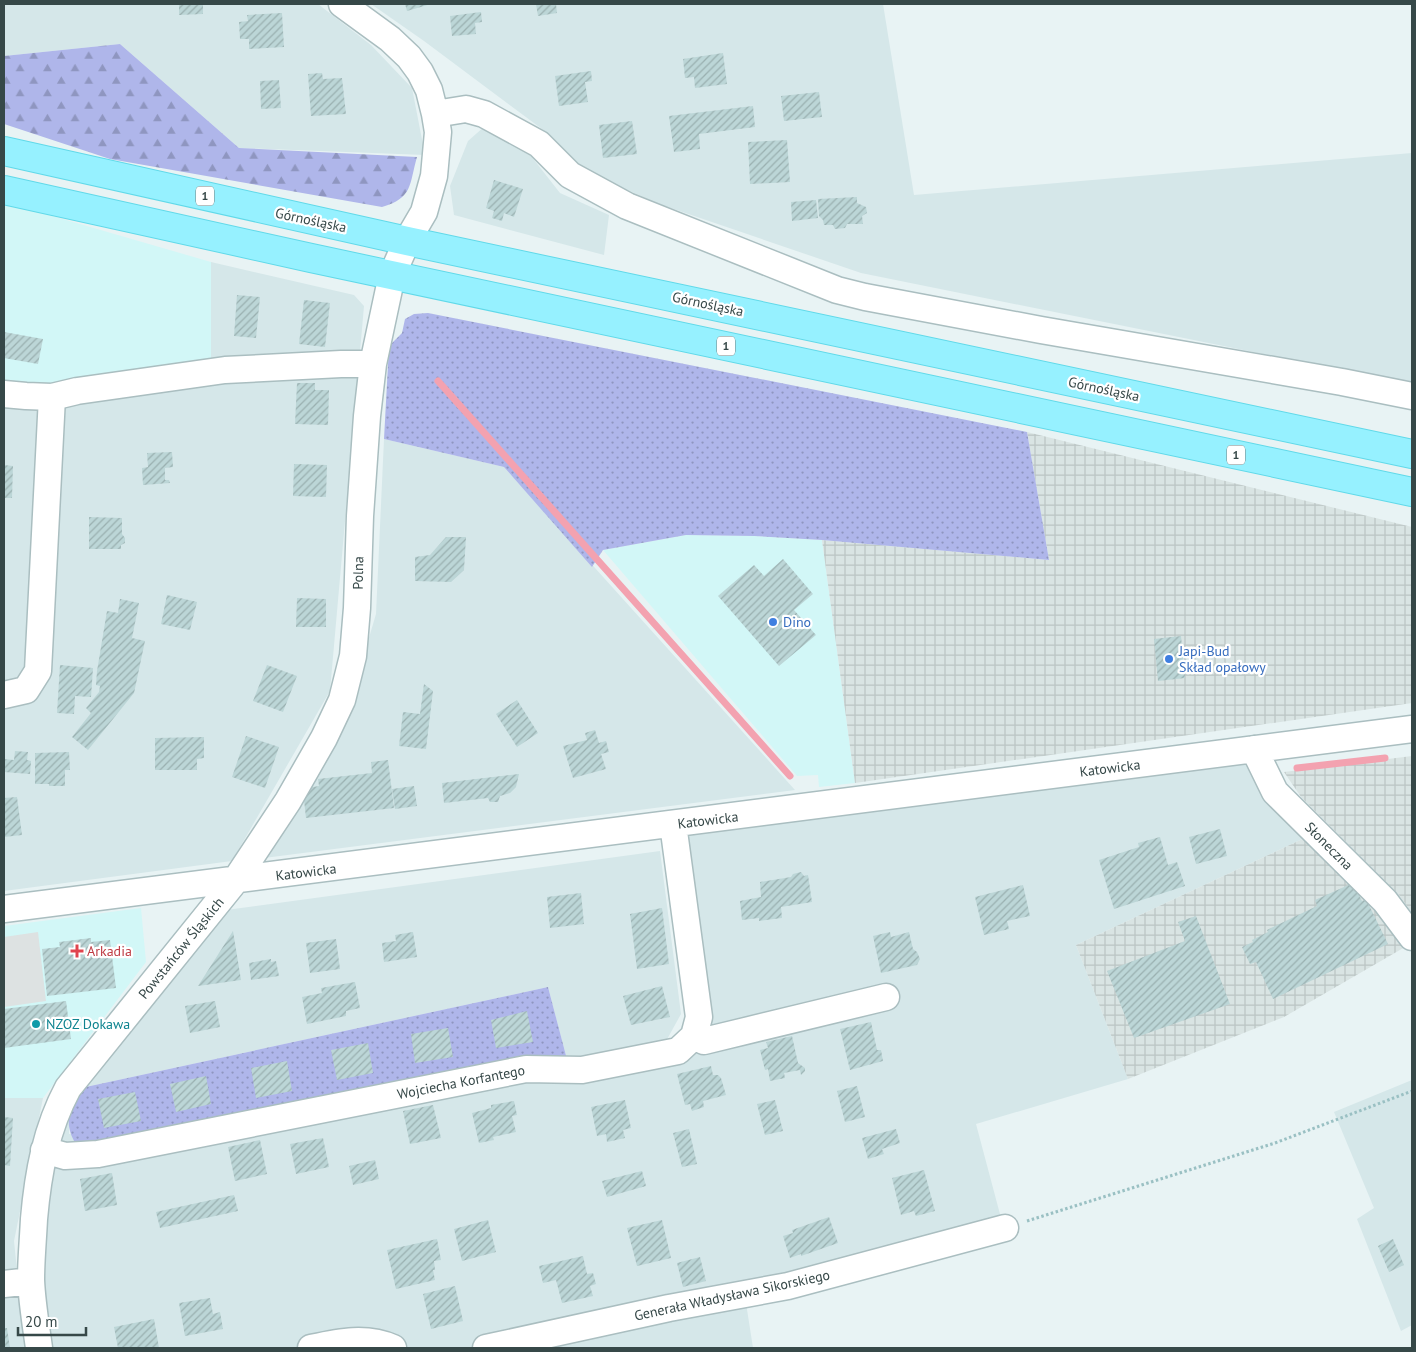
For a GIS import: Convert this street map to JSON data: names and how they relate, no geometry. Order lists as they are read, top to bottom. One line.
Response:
{"streets":{"main road":["1","Górnośląska"],"street":["Polna","Katowicka","Słoneczna","Powstańców Śląskich","Wojciecha Korfantego","Generała Władysława Sikorskiego"]},"crossings":[["1","Polna"],["Górnośląska","Polna"],["Polna","Katowicka"],["Polna","Powstańców Śląskich"],["Katowicka","Słoneczna"],["Katowicka","Powstańców Śląskich"],["Powstańców Śląskich","Wojciecha Korfantego"]],"places":{"other":["Dino","Japi-Bud Skład opałowy","NZOZ Dokawa"],"health":["Arkadia"]},"scale_bar":"20 m"}
